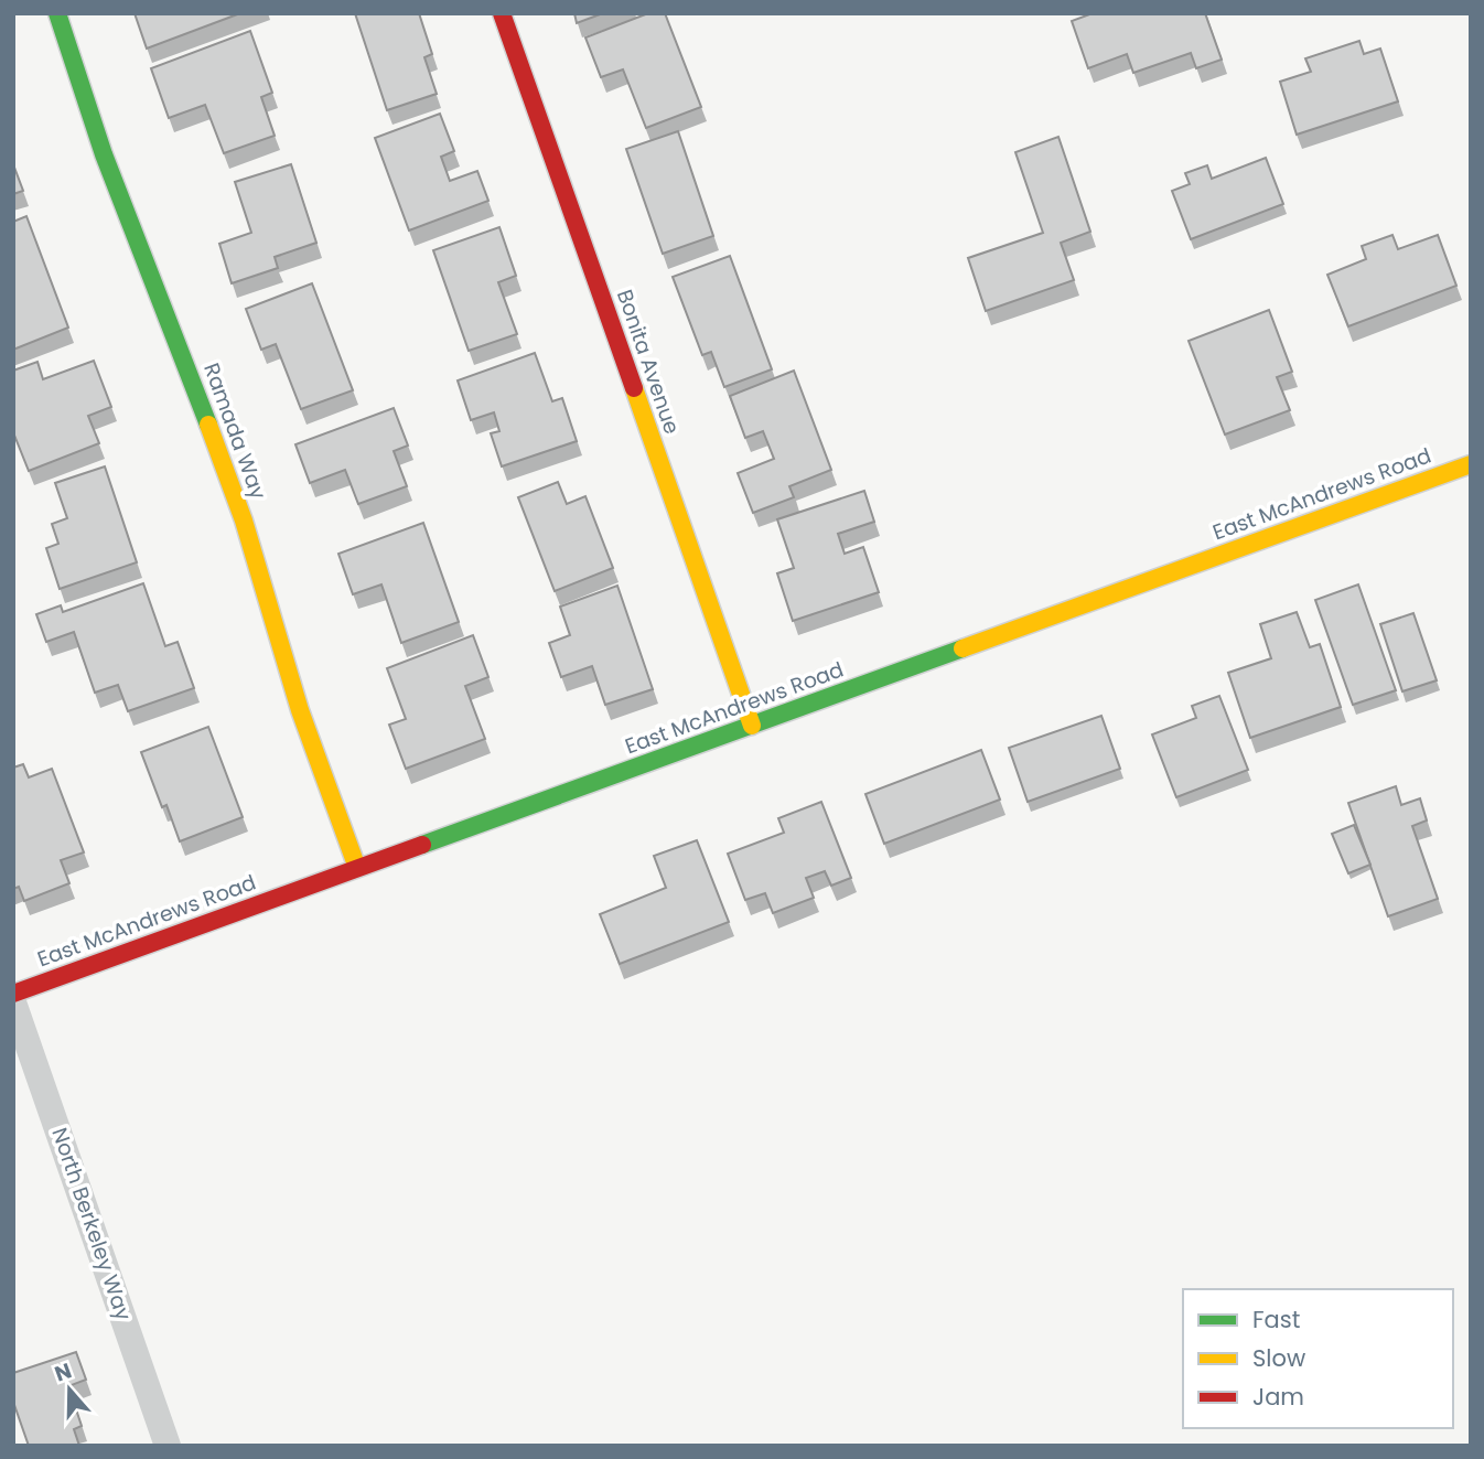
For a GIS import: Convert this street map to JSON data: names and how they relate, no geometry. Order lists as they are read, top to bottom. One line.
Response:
{"streets":{"street":["Bonita Avenue","Ramada Way","East McAndrews Road","North Berkeley Way"]},"crossings":[["Bonita Avenue","East McAndrews Road"],["Ramada Way","East McAndrews Road"]],"legend":["Fast","Slow","Jam"],"north":"top"}
